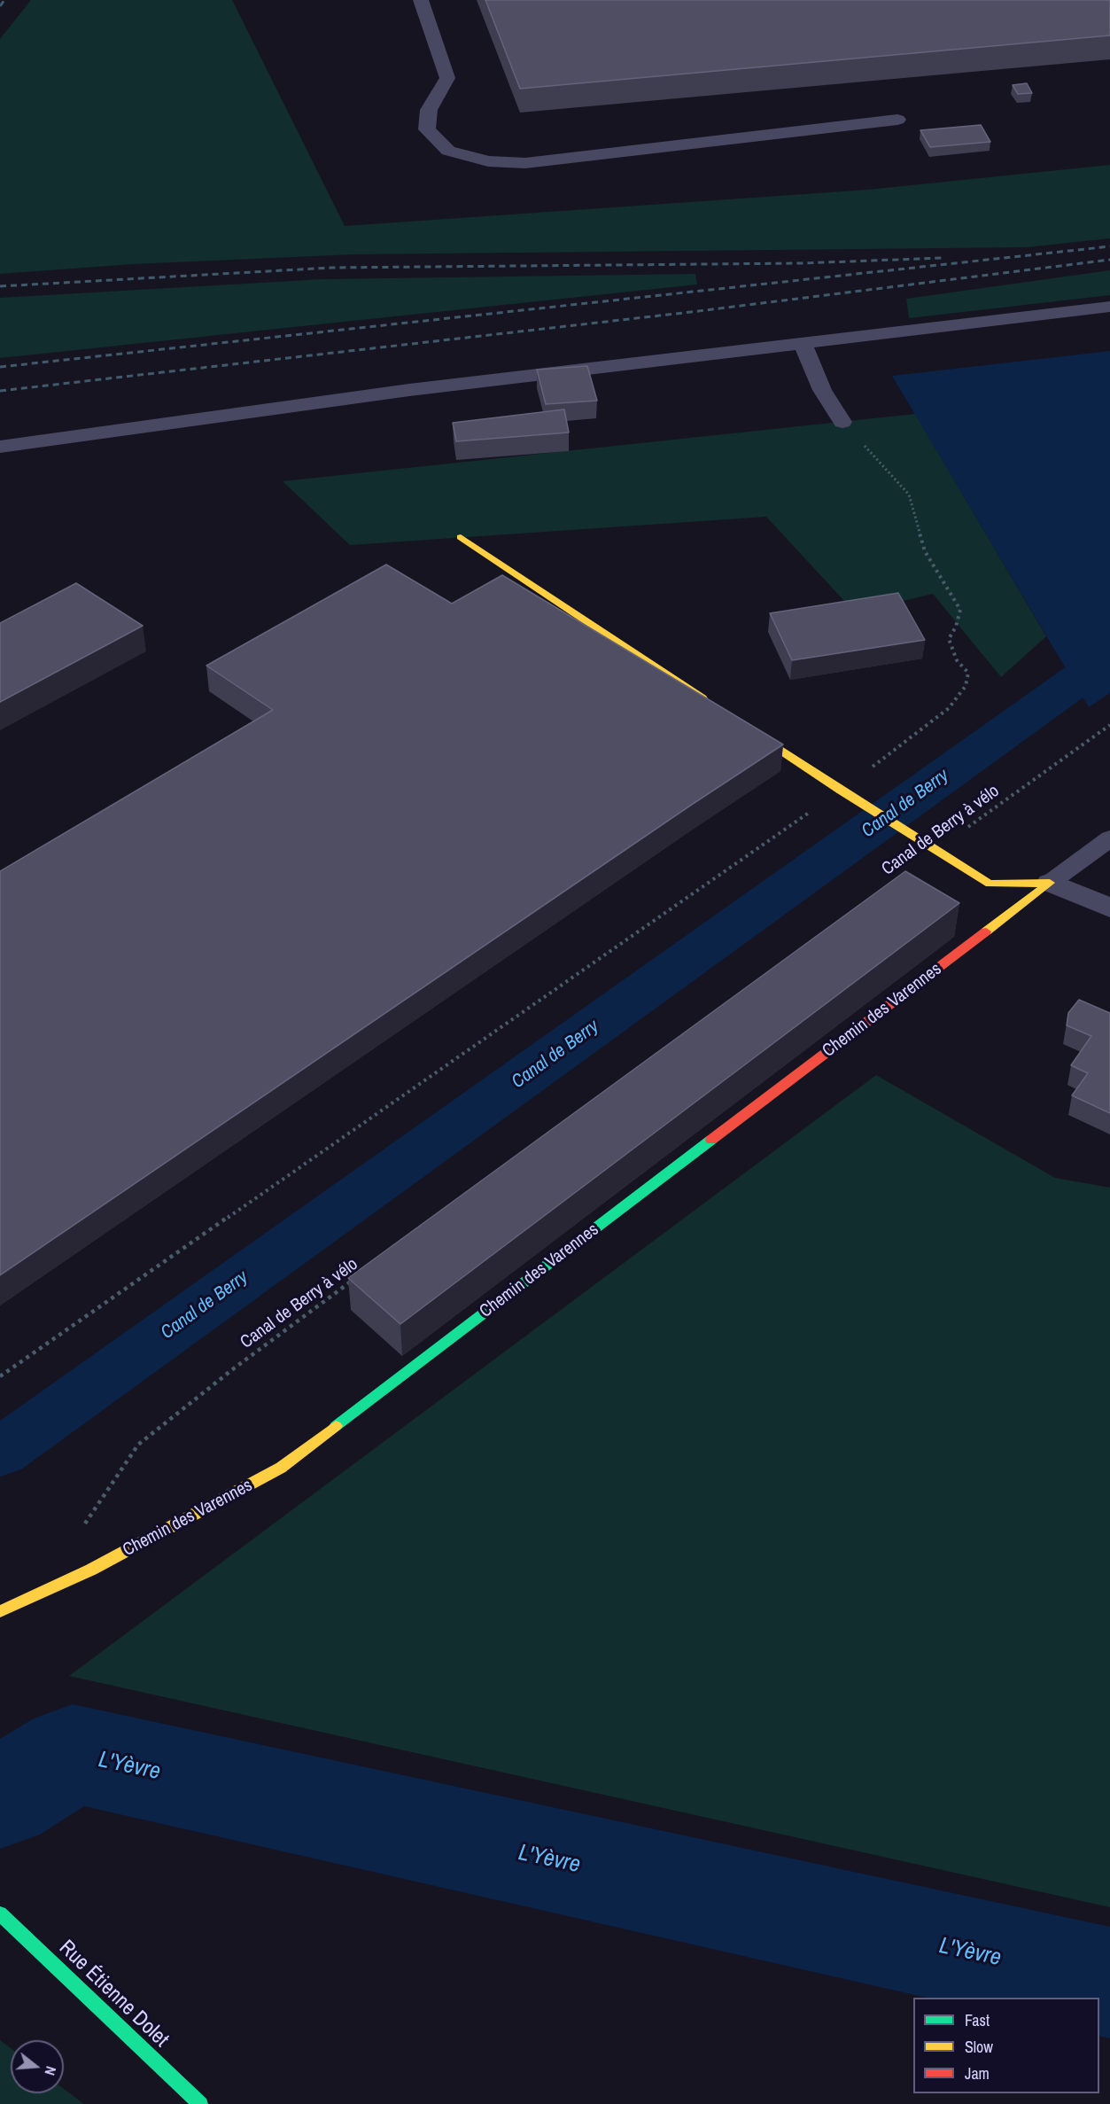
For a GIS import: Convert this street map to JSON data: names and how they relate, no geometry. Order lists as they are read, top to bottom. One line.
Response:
{"streets":{"street":["Chemin des Varennes","Rue Étienne Dolet"],"path":["Canal de Berry à vélo"]},"crossings":[["Canal de Berry à vélo","Chemin des Varennes"]],"water":["Canal de Berry","L'Yèvre"],"legend":["Fast","Slow","Jam"],"north":"right"}
